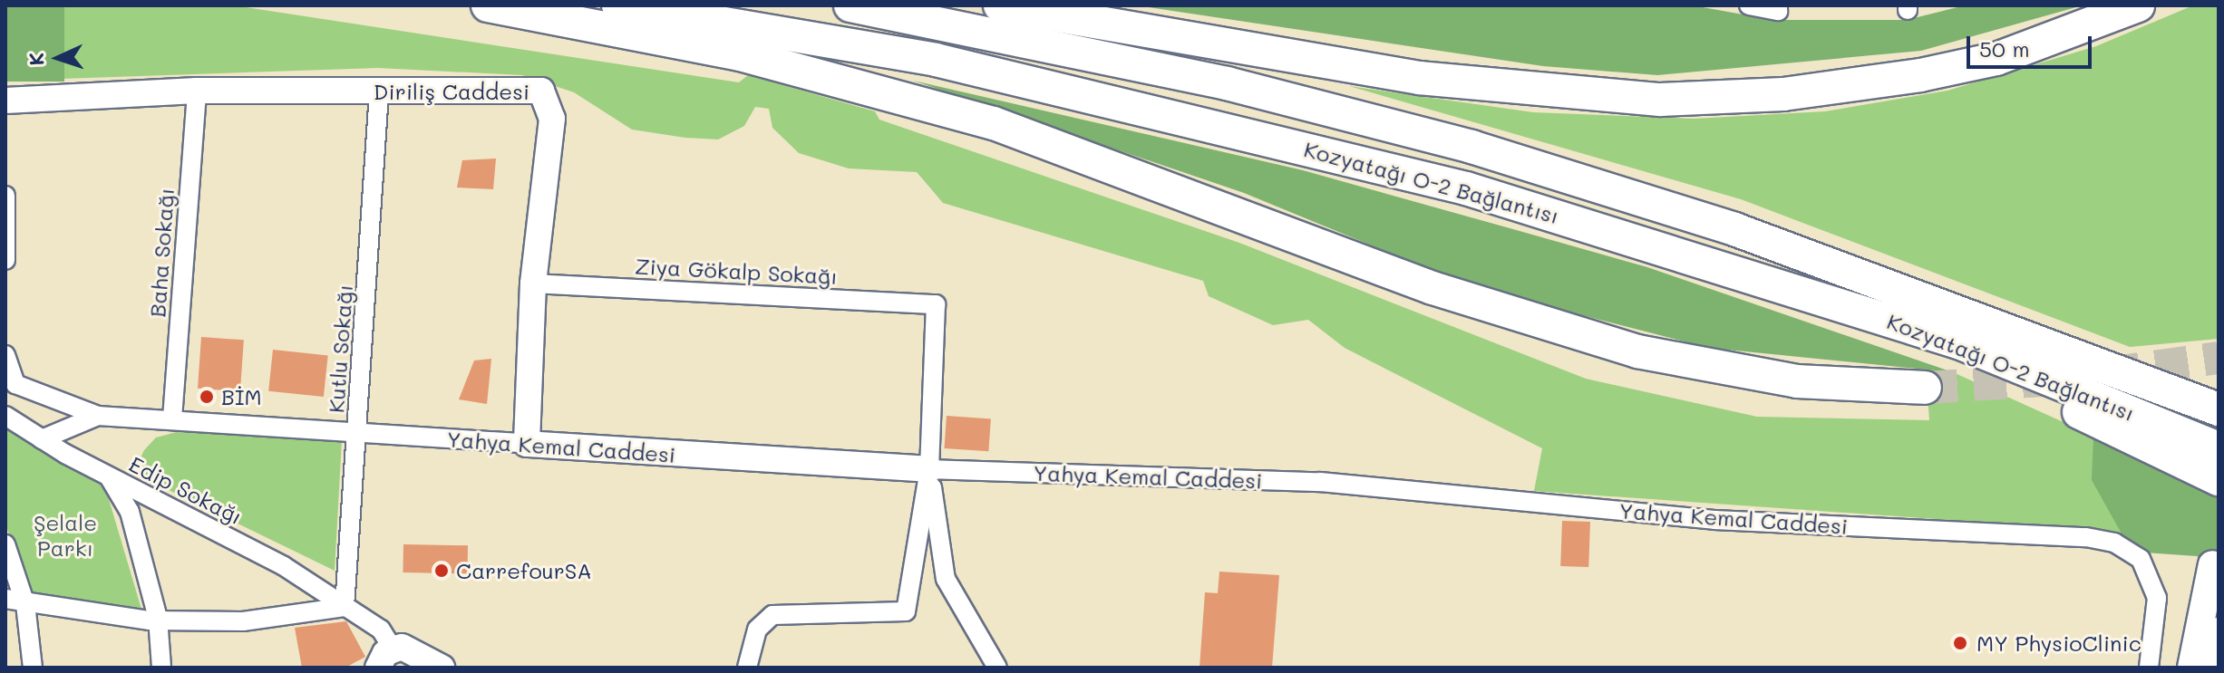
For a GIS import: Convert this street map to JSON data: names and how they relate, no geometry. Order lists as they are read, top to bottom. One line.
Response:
{"streets":{"highway":["Kozyatağı O-2 Bağlantısı"],"street":["Diriliş Caddesi","Baha Sokağı","Ziya Gökalp Sokağı","Kutlu Sokağı","Yahya Kemal Caddesi","Edip Sokağı"]},"crossings":[["Diriliş Caddesi","Baha Sokağı"],["Diriliş Caddesi","Ziya Gökalp Sokağı"],["Diriliş Caddesi","Kutlu Sokağı"],["Diriliş Caddesi","Yahya Kemal Caddesi"],["Baha Sokağı","Yahya Kemal Caddesi"],["Ziya Gökalp Sokağı","Yahya Kemal Caddesi"],["Kutlu Sokağı","Yahya Kemal Caddesi"],["Kutlu Sokağı","Edip Sokağı"],["Yahya Kemal Caddesi","Edip Sokağı"]],"parks":["Şelale Parkı"],"places":["BİM","CarrefourSA","MY PhysioClinic"],"scale_bar":"50 m","north":"left"}
